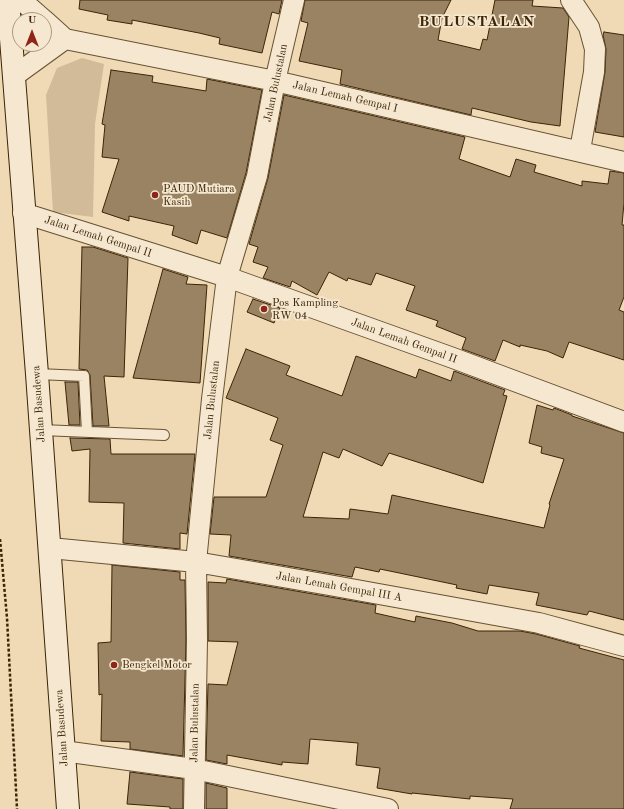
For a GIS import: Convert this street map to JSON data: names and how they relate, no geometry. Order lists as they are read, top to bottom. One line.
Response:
{"streets":{"street":["Jalan Bulustalan","Jalan Lemah Gempal I","Jalan Lemah Gempal II","Jalan Basudewa","Jalan Lemah Gempal III A"]},"crossings":[["Jalan Bulustalan","Jalan Lemah Gempal I"],["Jalan Bulustalan","Jalan Lemah Gempal II"],["Jalan Bulustalan","Jalan Lemah Gempal III A"],["Jalan Lemah Gempal II","Jalan Basudewa"],["Jalan Basudewa","Jalan Lemah Gempal III A"]],"districts":["BULUSTALAN"],"places":["PAUD Mutiara Kasih","Pos Kampling RW 04","Bengkel Motor"],"north":"top"}
